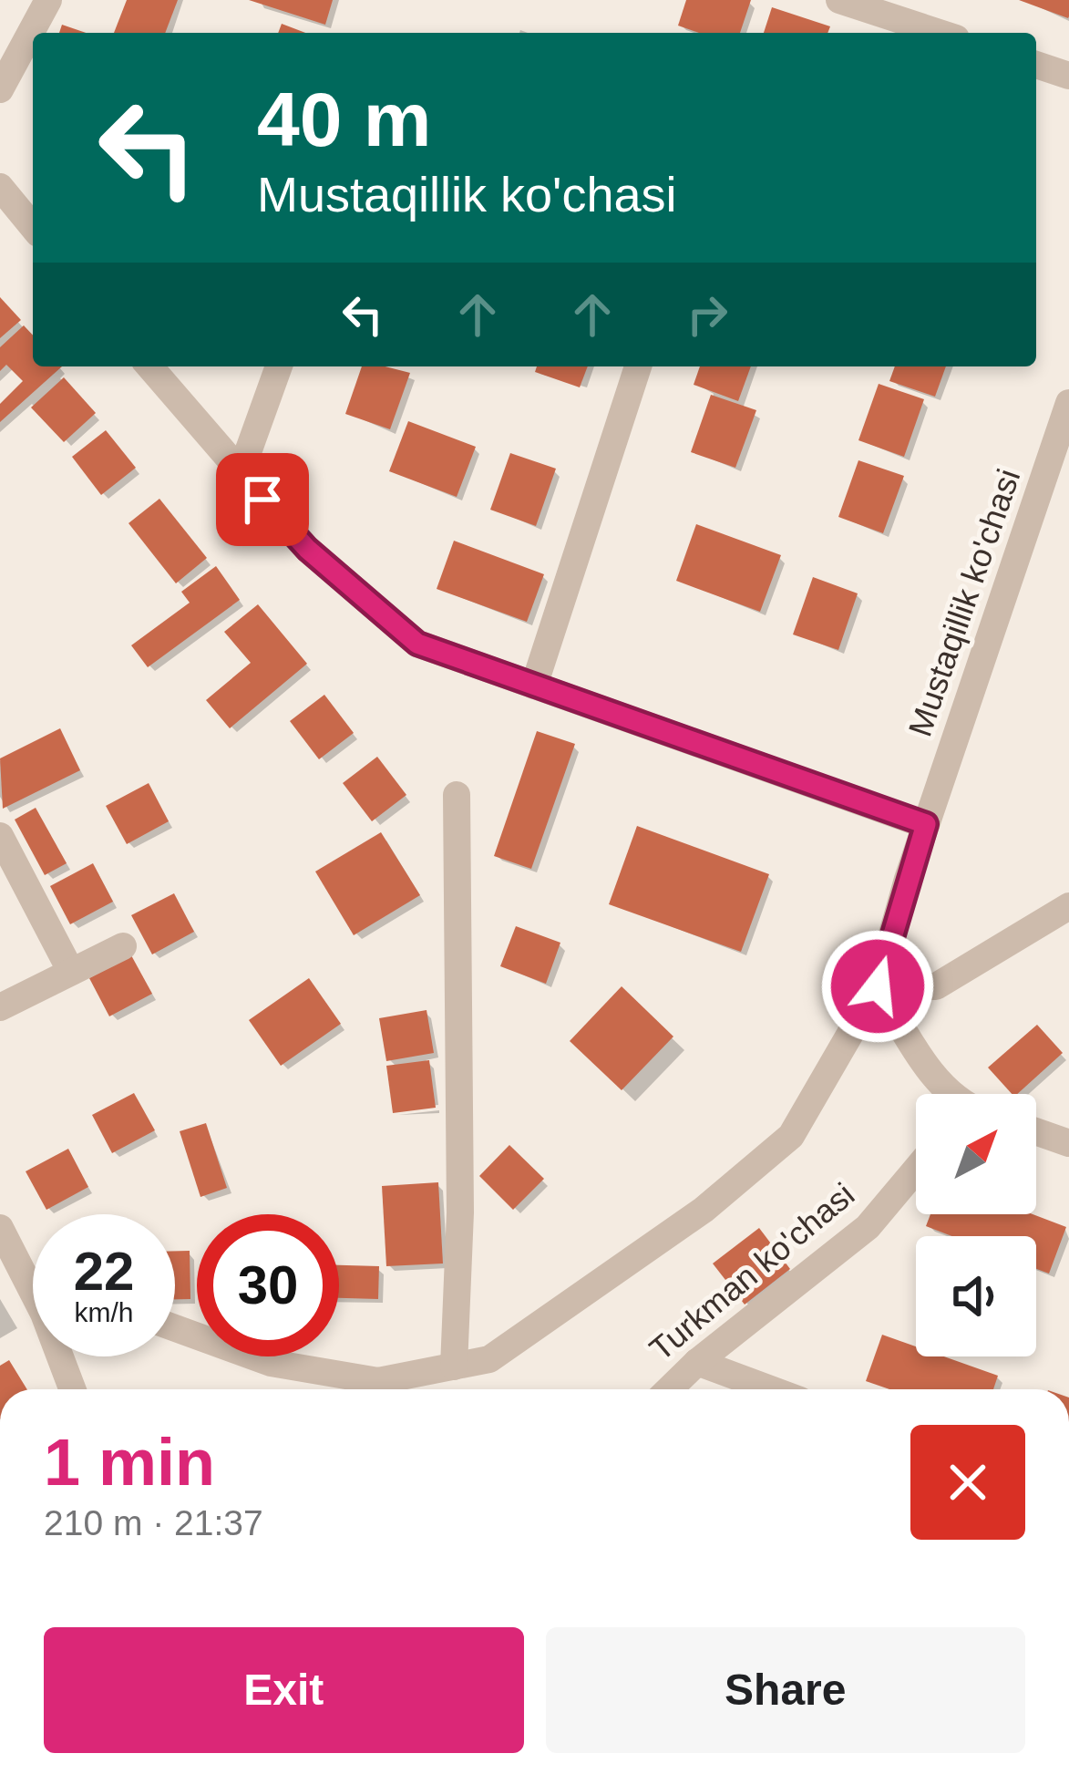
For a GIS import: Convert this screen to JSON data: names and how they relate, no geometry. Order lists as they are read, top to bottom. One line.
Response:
{"streets":{"street":["Mustaqillik ko'chasi","Turkman ko'chasi"]},"north":"top right","page":{"turn":["40 m","Mustaqillik ko'chasi"],"speed":"22 km/h","limit":"30","heading":["1 min","210 m · 21:37"],"buttons":["Exit","Share"]}}
